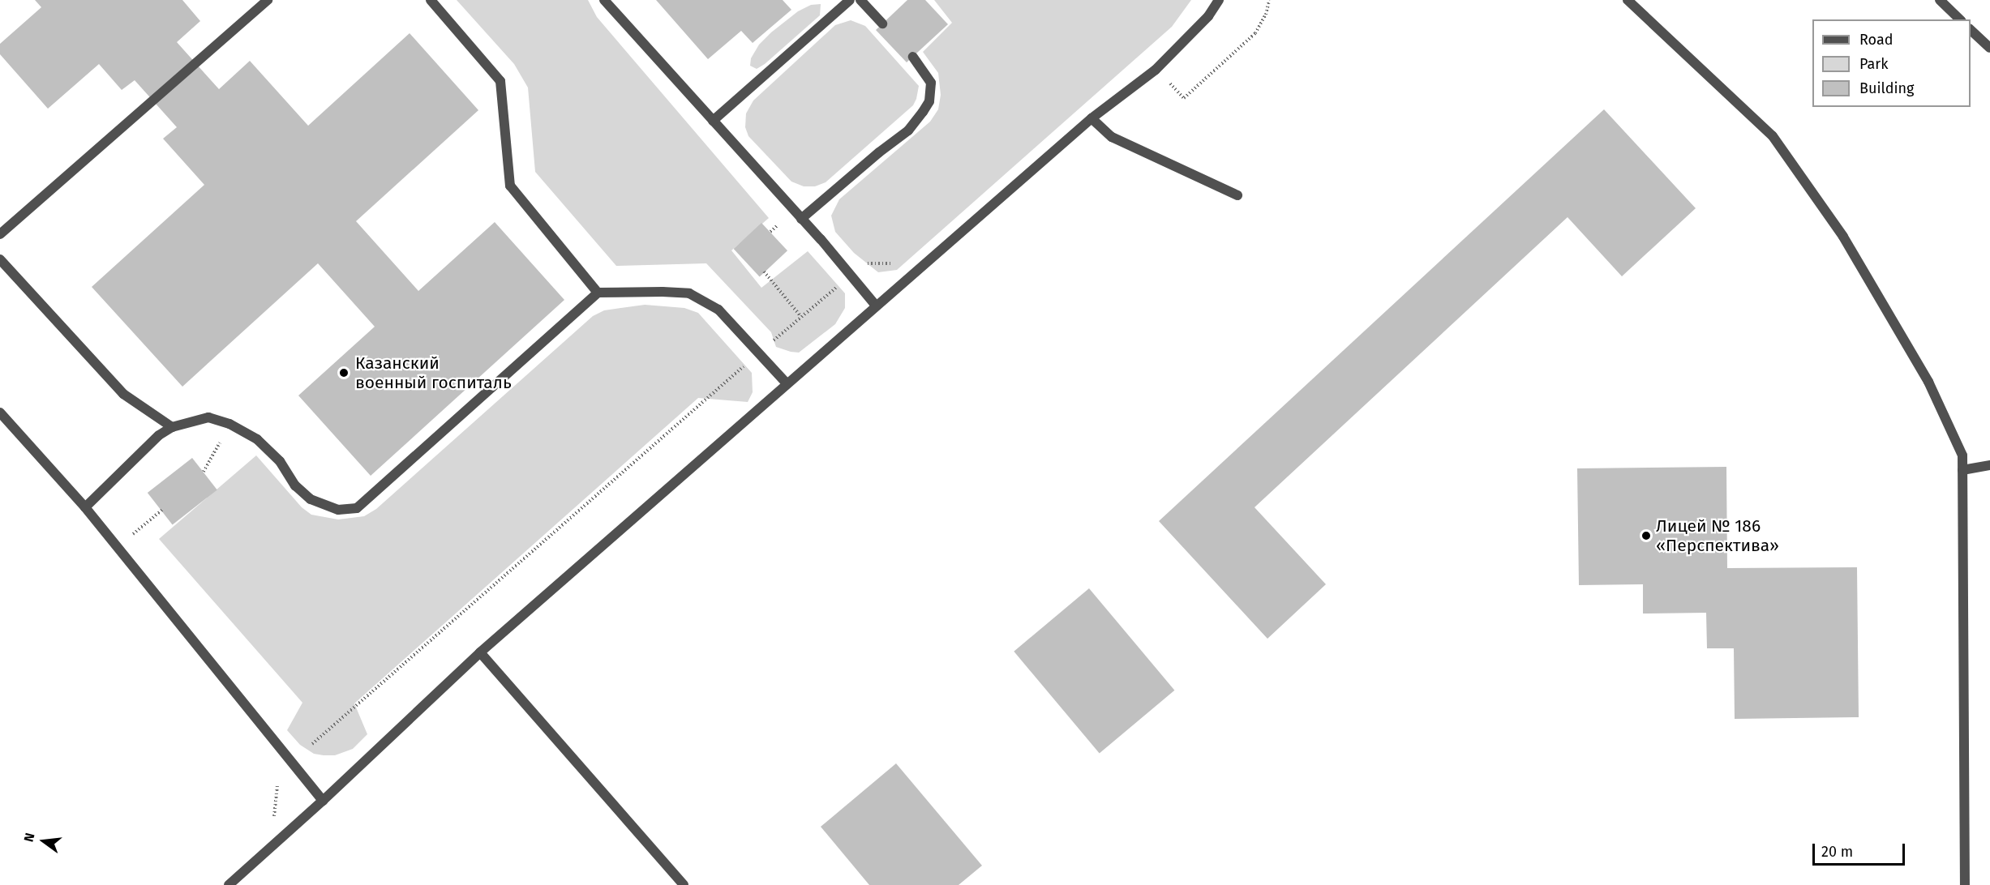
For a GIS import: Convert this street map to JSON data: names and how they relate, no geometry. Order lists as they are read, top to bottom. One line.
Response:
{"places":["Казанский военный госпиталь","Лицей № 186 «Перспектива»"],"legend":["Road","Park","Building"],"scale_bar":"20 m","north":"left"}
